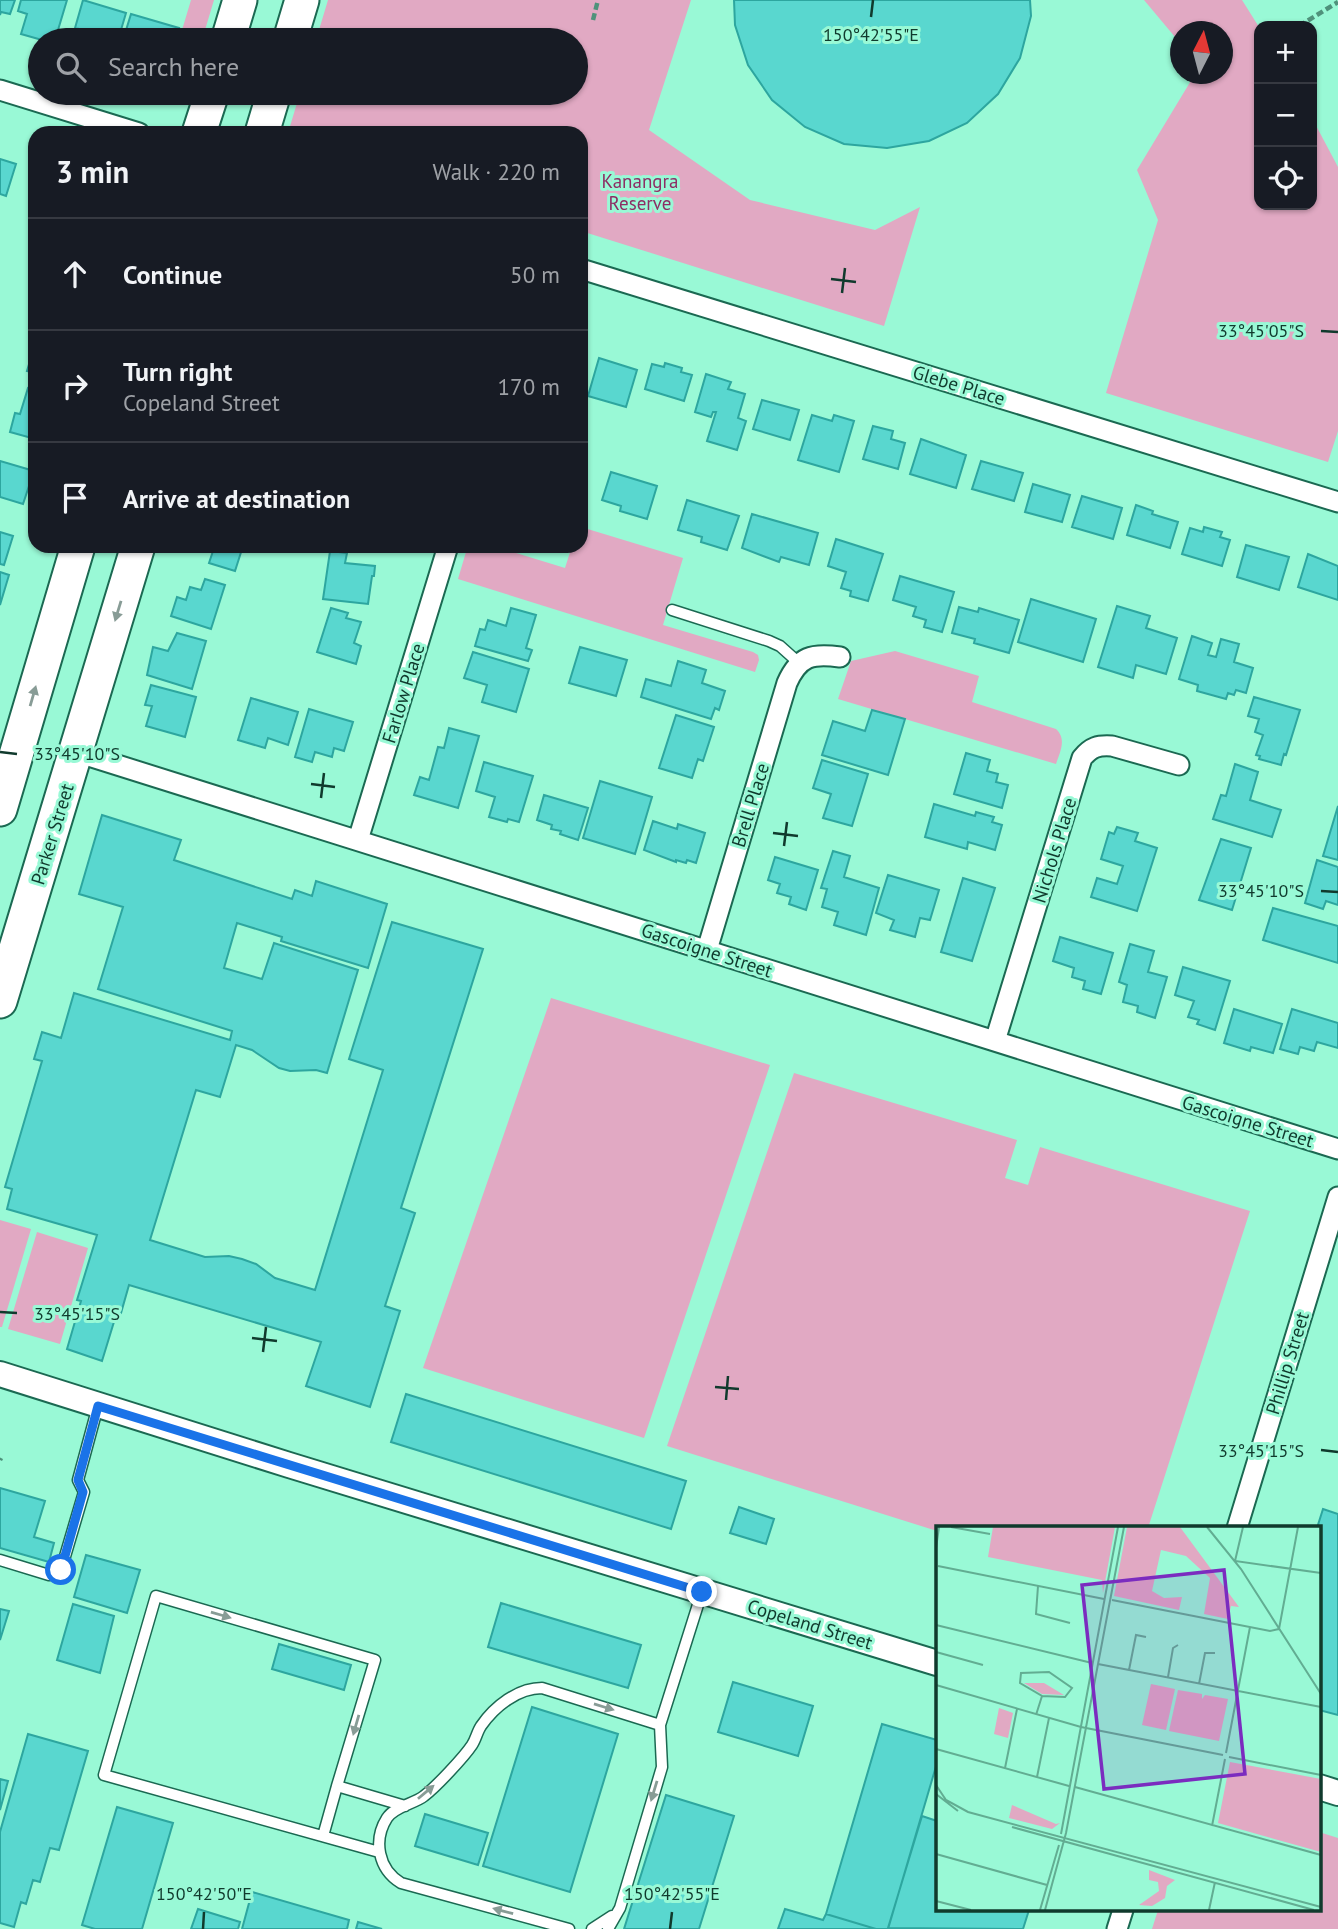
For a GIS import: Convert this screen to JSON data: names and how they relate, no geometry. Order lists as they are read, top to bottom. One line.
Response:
{"streets":{"highway":["Parker Street"],"street":["Glebe Place","Farlow Place","Brell Place","Nichols Place","Gascoigne Street","Phillip Street","Copeland Street"]},"crossings":[["Farlow Place","Gascoigne Street"],["Brell Place","Gascoigne Street"],["Parker Street","Gascoigne Street"],["Nichols Place","Gascoigne Street"]],"parks":["Kanangra Reserve"],"north":"top","page":{"map_buttons":["+","−"],"search":"Search here","heading":["3 min","Walk · 220 m"],"list":[["Continue","50 m"],["Turn right","Copeland Street","170 m"],"Arrive at destination"]},"coordinates":["150°42'55\"E","33°45'05\"S","33°45'10\"S","33°45'15\"S","150°42'50\"E"]}
